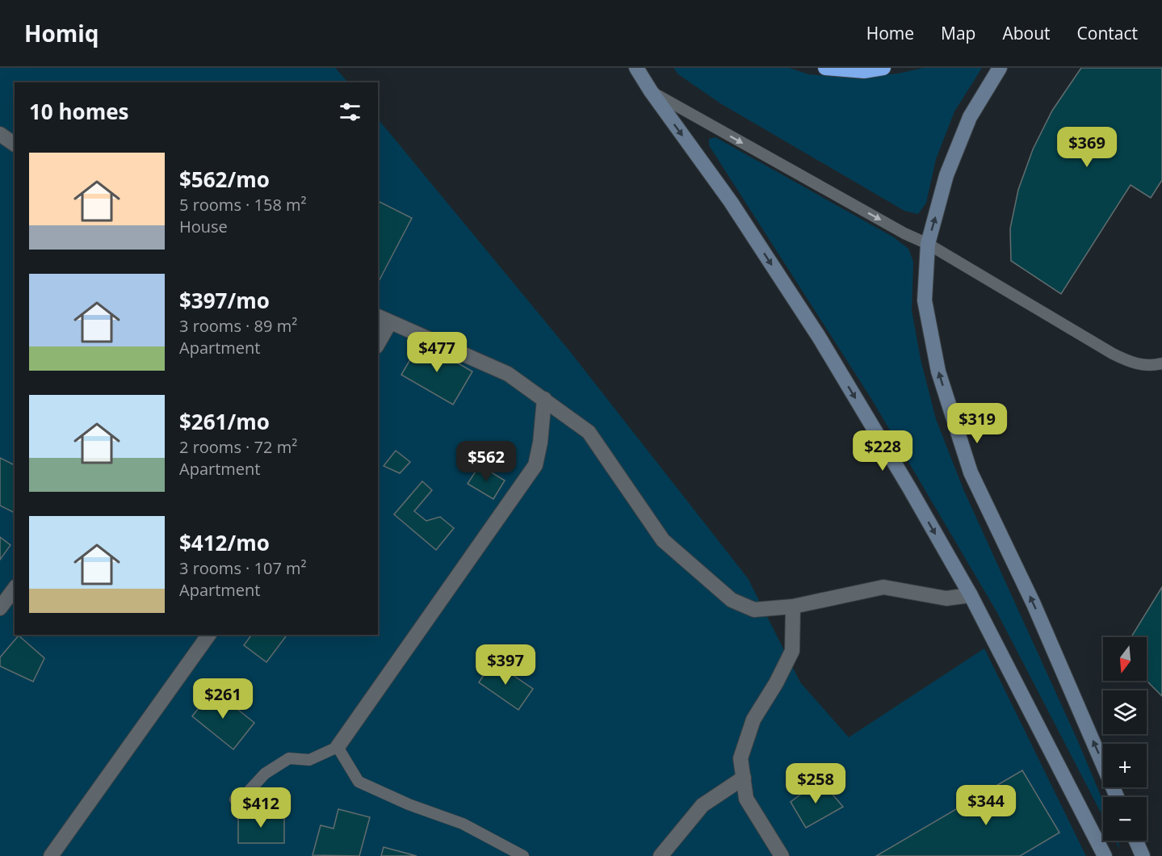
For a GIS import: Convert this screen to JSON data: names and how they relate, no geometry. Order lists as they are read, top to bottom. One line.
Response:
{"north":"bottom","page":{"header":"Homiq","nav":["Home","Map","About","Contact"],"heading":"10 homes","price":["$369","$477","$319","$228","$562","$397","$261","$258","$344","$412"],"list":[{"name":"$562/mo","note":"5 rooms · 158 m² · House"},{"name":"$397/mo","note":"3 rooms · 89 m² · Apartment"},{"name":"$261/mo","note":"2 rooms · 72 m² · Apartment"},{"name":"$412/mo","note":"3 rooms · 107 m² · Apartment"}],"map_buttons":["+","−"]}}
